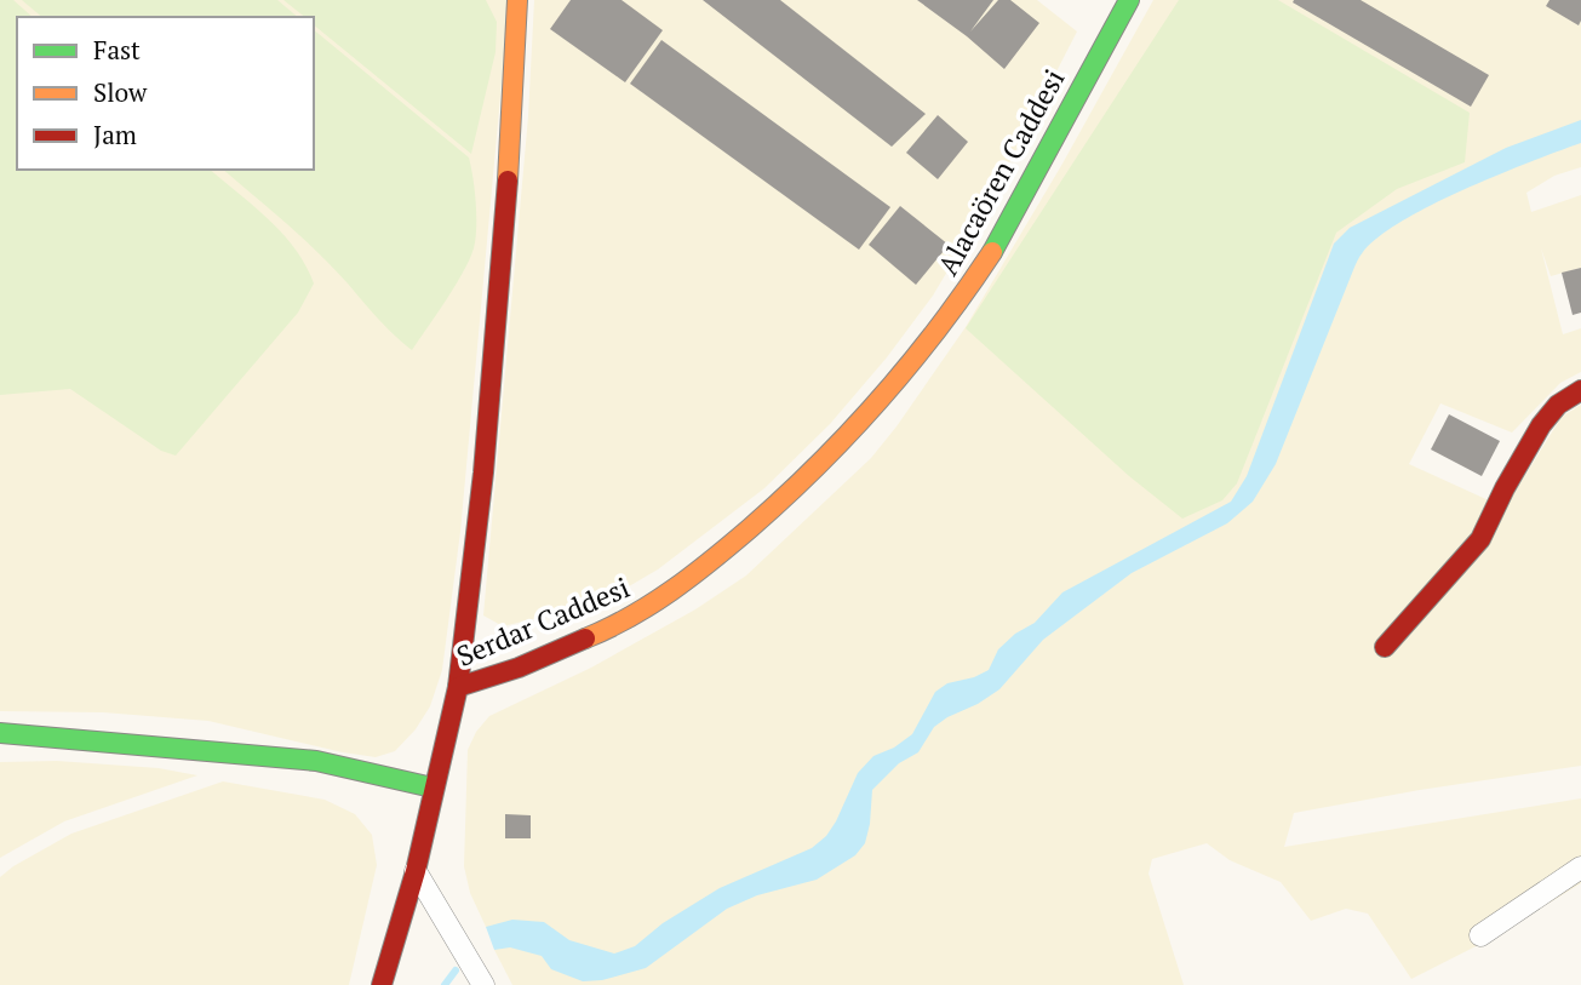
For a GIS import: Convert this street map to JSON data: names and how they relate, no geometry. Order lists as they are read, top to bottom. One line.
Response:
{"streets":{"street":["Alacaören Caddesi","Serdar Caddesi"]},"crossings":[["Alacaören Caddesi","Serdar Caddesi"]],"legend":["Fast","Slow","Jam"]}
